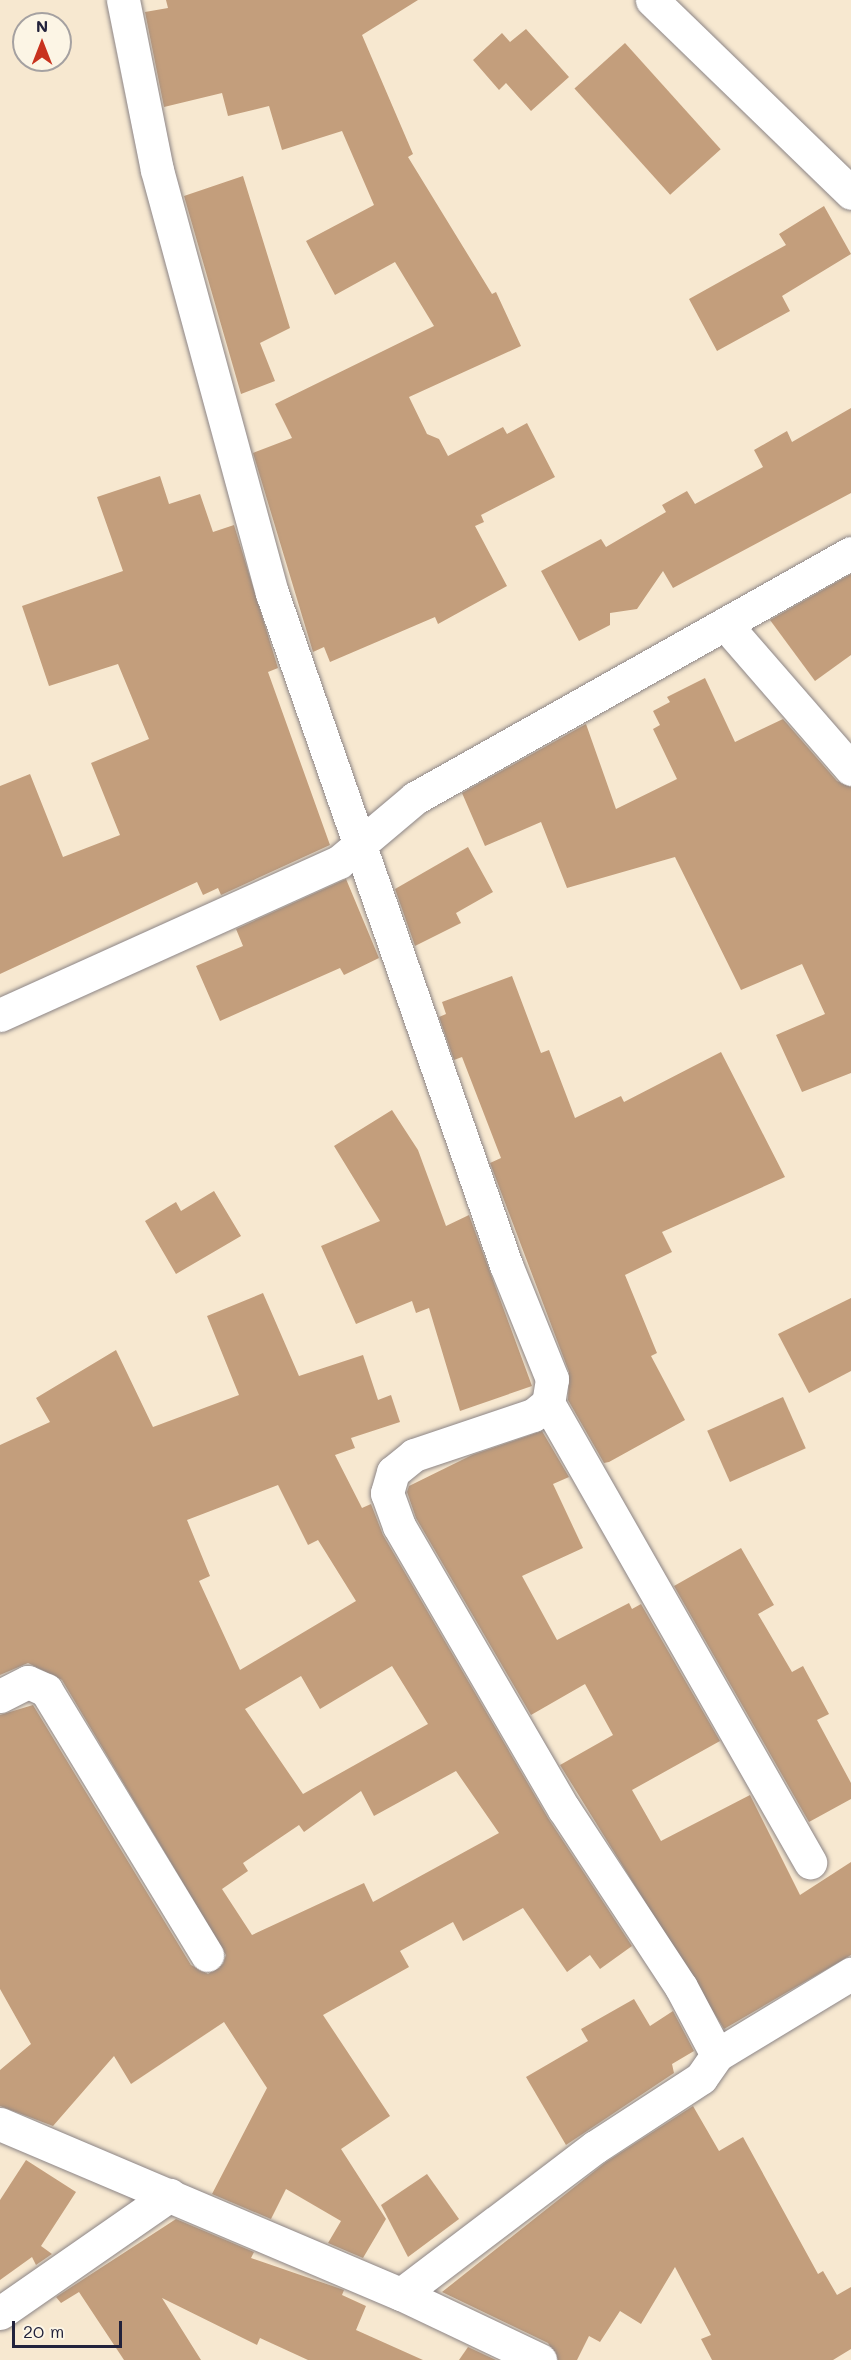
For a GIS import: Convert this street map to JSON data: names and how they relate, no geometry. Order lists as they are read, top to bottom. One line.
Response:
{"scale_bar":"20 m","north":"top"}
